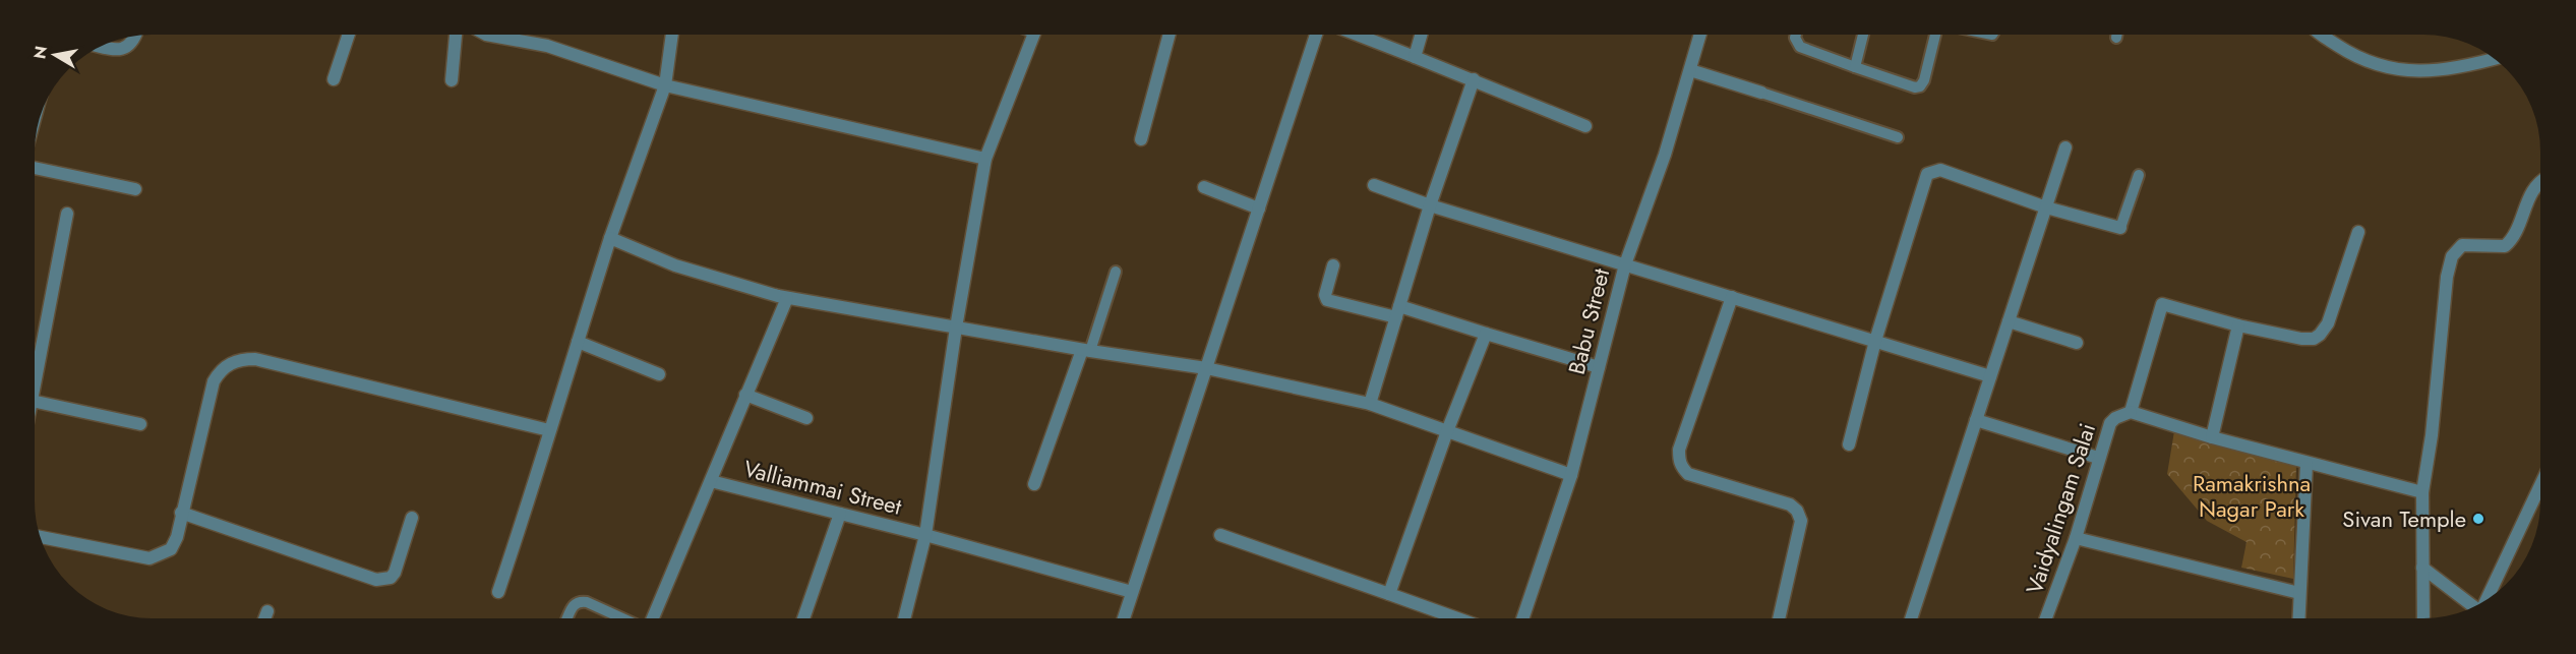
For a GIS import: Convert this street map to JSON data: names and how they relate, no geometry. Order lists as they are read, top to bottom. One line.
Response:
{"streets":{"street":["Babu Street","Valliammai Street","Vaidyalingam Salai"]},"parks":["Ramakrishna Nagar Park"],"places":["Sivan Temple"],"north":"left"}
